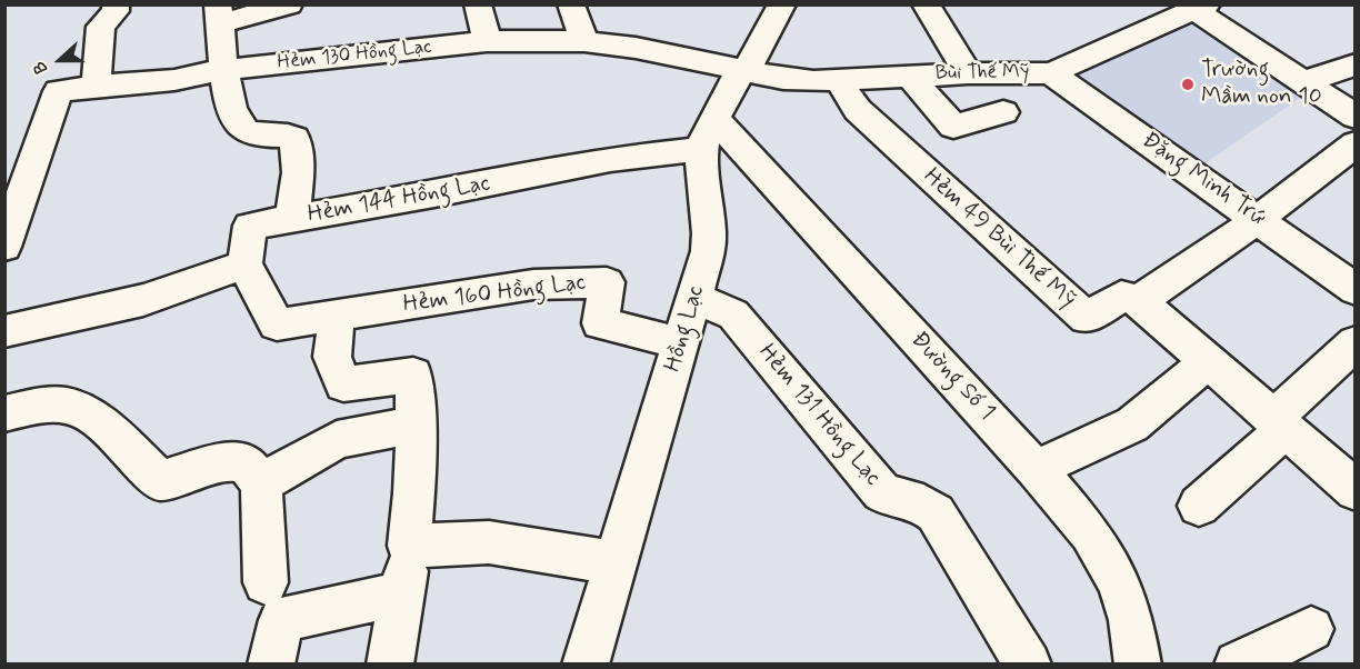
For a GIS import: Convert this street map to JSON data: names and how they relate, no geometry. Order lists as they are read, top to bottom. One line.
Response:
{"streets":{"street":["Hẻm 130 Hồng Lạc","Bùi Thế Mỹ","Đặng Minh Trứ","Hẻm 144 Hồng Lạc","Hẻm 49 Bùi Thế Mỹ","Hẻm 160 Hồng Lạc","Hồng Lạc","Đường Số 1","Hẻm 131 Hồng Lạc"]},"crossings":[["Hẻm 130 Hồng Lạc","Bùi Thế Mỹ"],["Hẻm 130 Hồng Lạc","Hẻm 144 Hồng Lạc"],["Hẻm 130 Hồng Lạc","Hồng Lạc"],["Bùi Thế Mỹ","Đặng Minh Trứ"],["Bùi Thế Mỹ","Hẻm 49 Bùi Thế Mỹ"],["Bùi Thế Mỹ","Hồng Lạc"],["Hẻm 144 Hồng Lạc","Hồng Lạc"],["Hẻm 144 Hồng Lạc","Đường Số 1"],["Hẻm 160 Hồng Lạc","Hồng Lạc"],["Hồng Lạc","Đường Số 1"],["Hồng Lạc","Hẻm 131 Hồng Lạc"]],"places":["Trường Mầm non 10"],"north":"left"}
